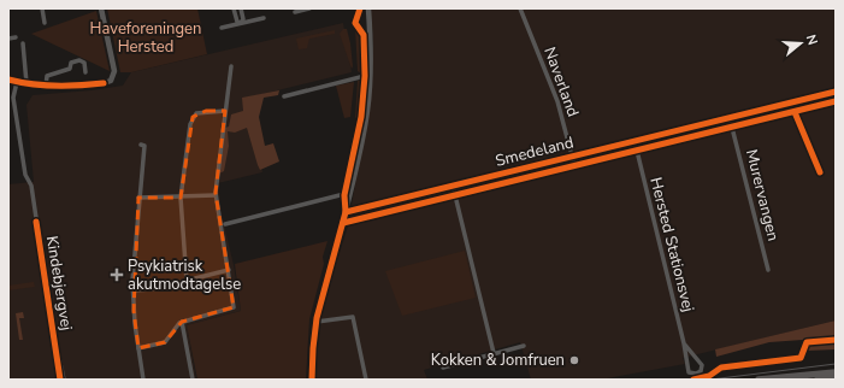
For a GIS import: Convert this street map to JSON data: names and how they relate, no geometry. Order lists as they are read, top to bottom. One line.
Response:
{"streets":{"street":["Naverland","Smedeland","Murervangen","Hersted Stationsvej","Kindebjergvej"]},"crossings":[["Naverland","Smedeland"],["Smedeland","Murervangen"],["Smedeland","Hersted Stationsvej"]],"parks":["Haveforeningen Hersted"],"places":{"health":["Psykiatrisk akutmodtagelse"],"other":["Kokken & Jomfruen"]},"north":"right"}
